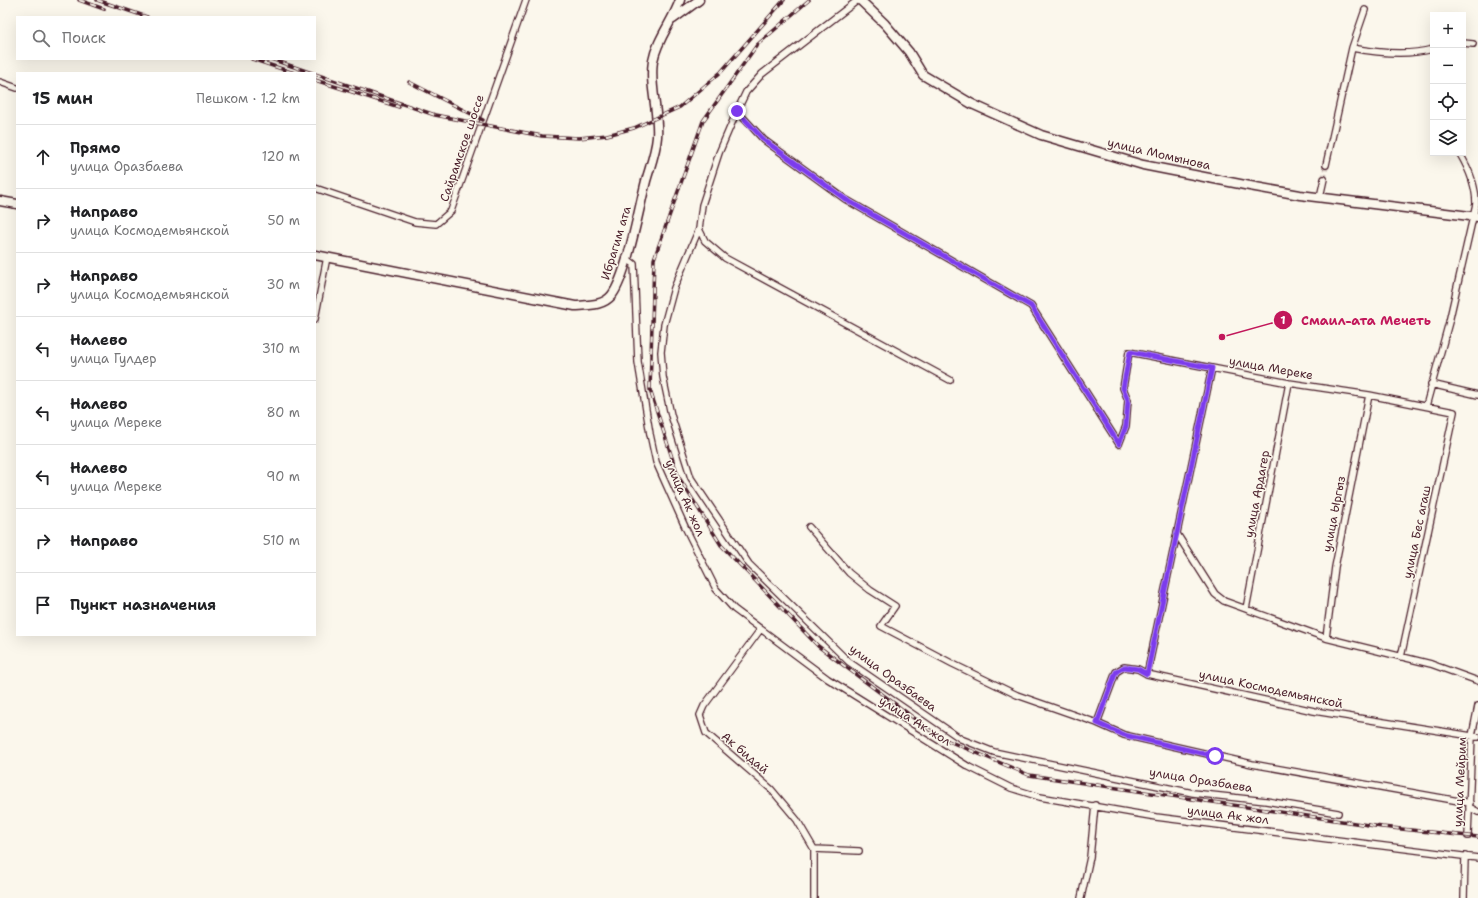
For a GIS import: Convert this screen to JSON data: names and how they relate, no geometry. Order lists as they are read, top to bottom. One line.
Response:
{"streets":{"main road":["улица Момынова","Ибрагим ата"],"street":["Сайрамское шоссе","улица Мереке","улица Ардагер","улица Ак жол","улица Ыргыз","улица Бес агаш","улица Оразбаева","улица Космодемьянской","Ак бидай","улица Мейрим"]},"crossings":[["улица Момынова","улица Оразбаева"],["Ибрагим ата","улица Ак жол"],["улица Мереке","улица Ардагер"],["улица Мереке","улица Ыргыз"],["улица Мереке","улица Бес агаш"],["улица Мереке","улица Оразбаева"],["улица Ак жол","Ак бидай"],["улица Оразбаева","улица Космодемьянской"],["улица Оразбаева","улица Мейрим"],["улица Космодемьянской","улица Мейрим"]],"places":["Смаил-ата Мечеть"],"page":{"map_buttons":["+","−"],"search":"Поиск","heading":["15 мин","Пешком · 1.2 km"],"list":[["Прямо","улица Оразбаева","120 m"],["Направо","улица Космодемьянской","50 m"],["Направо","улица Космодемьянской","30 m"],["Налево","улица Гулдер","310 m"],["Налево","улица Мереке","80 m"],["Налево","улица Мереке","90 m"],["Направо","510 m"],"Пункт назначения"]}}
